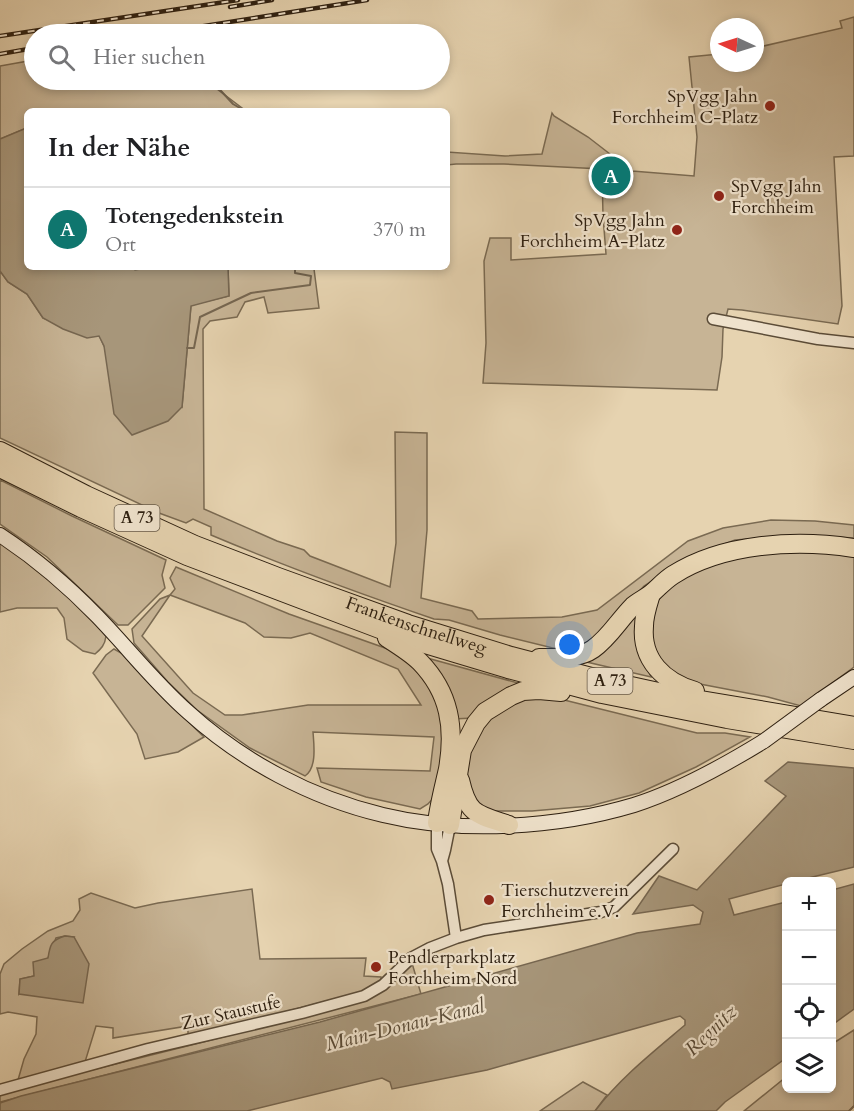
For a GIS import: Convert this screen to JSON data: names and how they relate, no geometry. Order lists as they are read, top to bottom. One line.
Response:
{"streets":{"highway":["A 73","Frankenschnellweg"],"street":["Zur Staustufe"]},"water":["Main-Donau-Kanal","Regnitz"],"places":["SpVgg Jahn Forchheim C-Platz","SpVgg Jahn Forchheim","SpVgg Jahn Forchheim A-Platz","Tierschutzverein Forchheim e.V.","Pendlerparkplatz Forchheim Nord"],"north":"left","page":{"search":"Hier suchen","heading":"In der Nähe","pins":"A","list":[{"mark":"A","name":"Totengedenkstein","note":"Ort","value":"370 m"}],"map_buttons":["+","−"]}}
